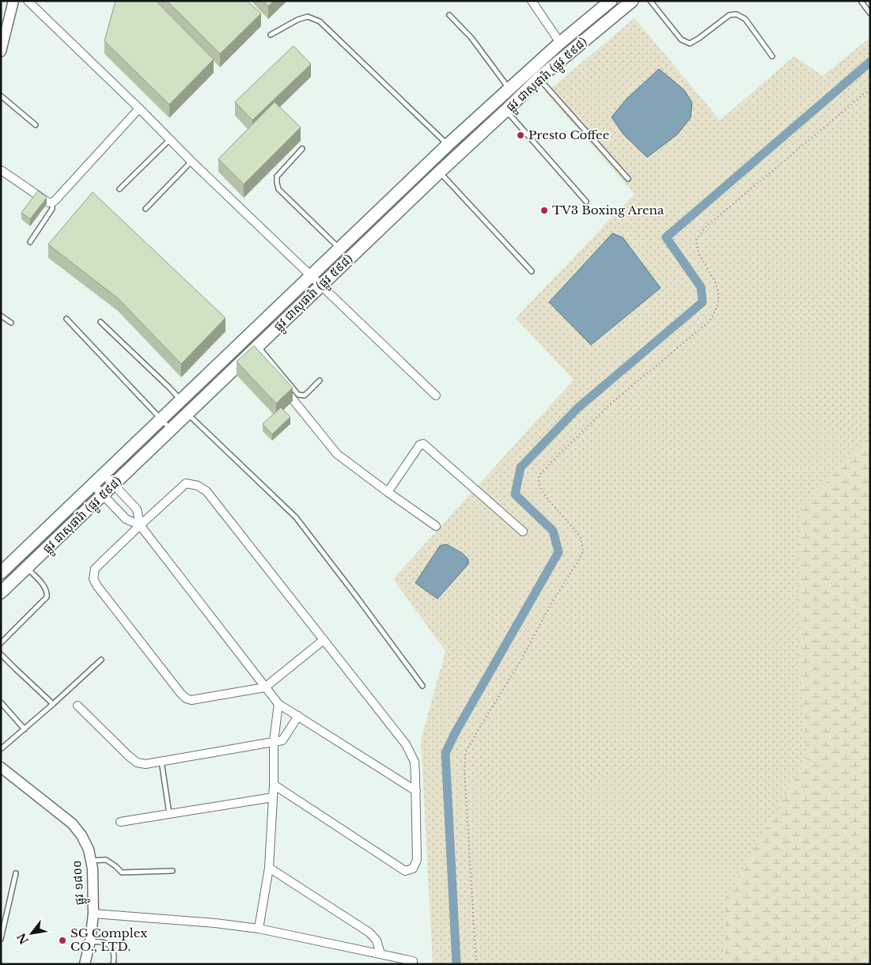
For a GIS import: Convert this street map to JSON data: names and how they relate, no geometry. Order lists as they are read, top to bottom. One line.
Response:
{"streets":{"main road":["ផ្លូវ ជាសុផារ៉ា (ផ្លូវ ៥៩៨)"],"street":["ផ្លូវ ១៨០០"]},"places":["Presto Coffee","TV3 Boxing Arena","SG Complex CO., LTD."],"north":"bottom left"}
